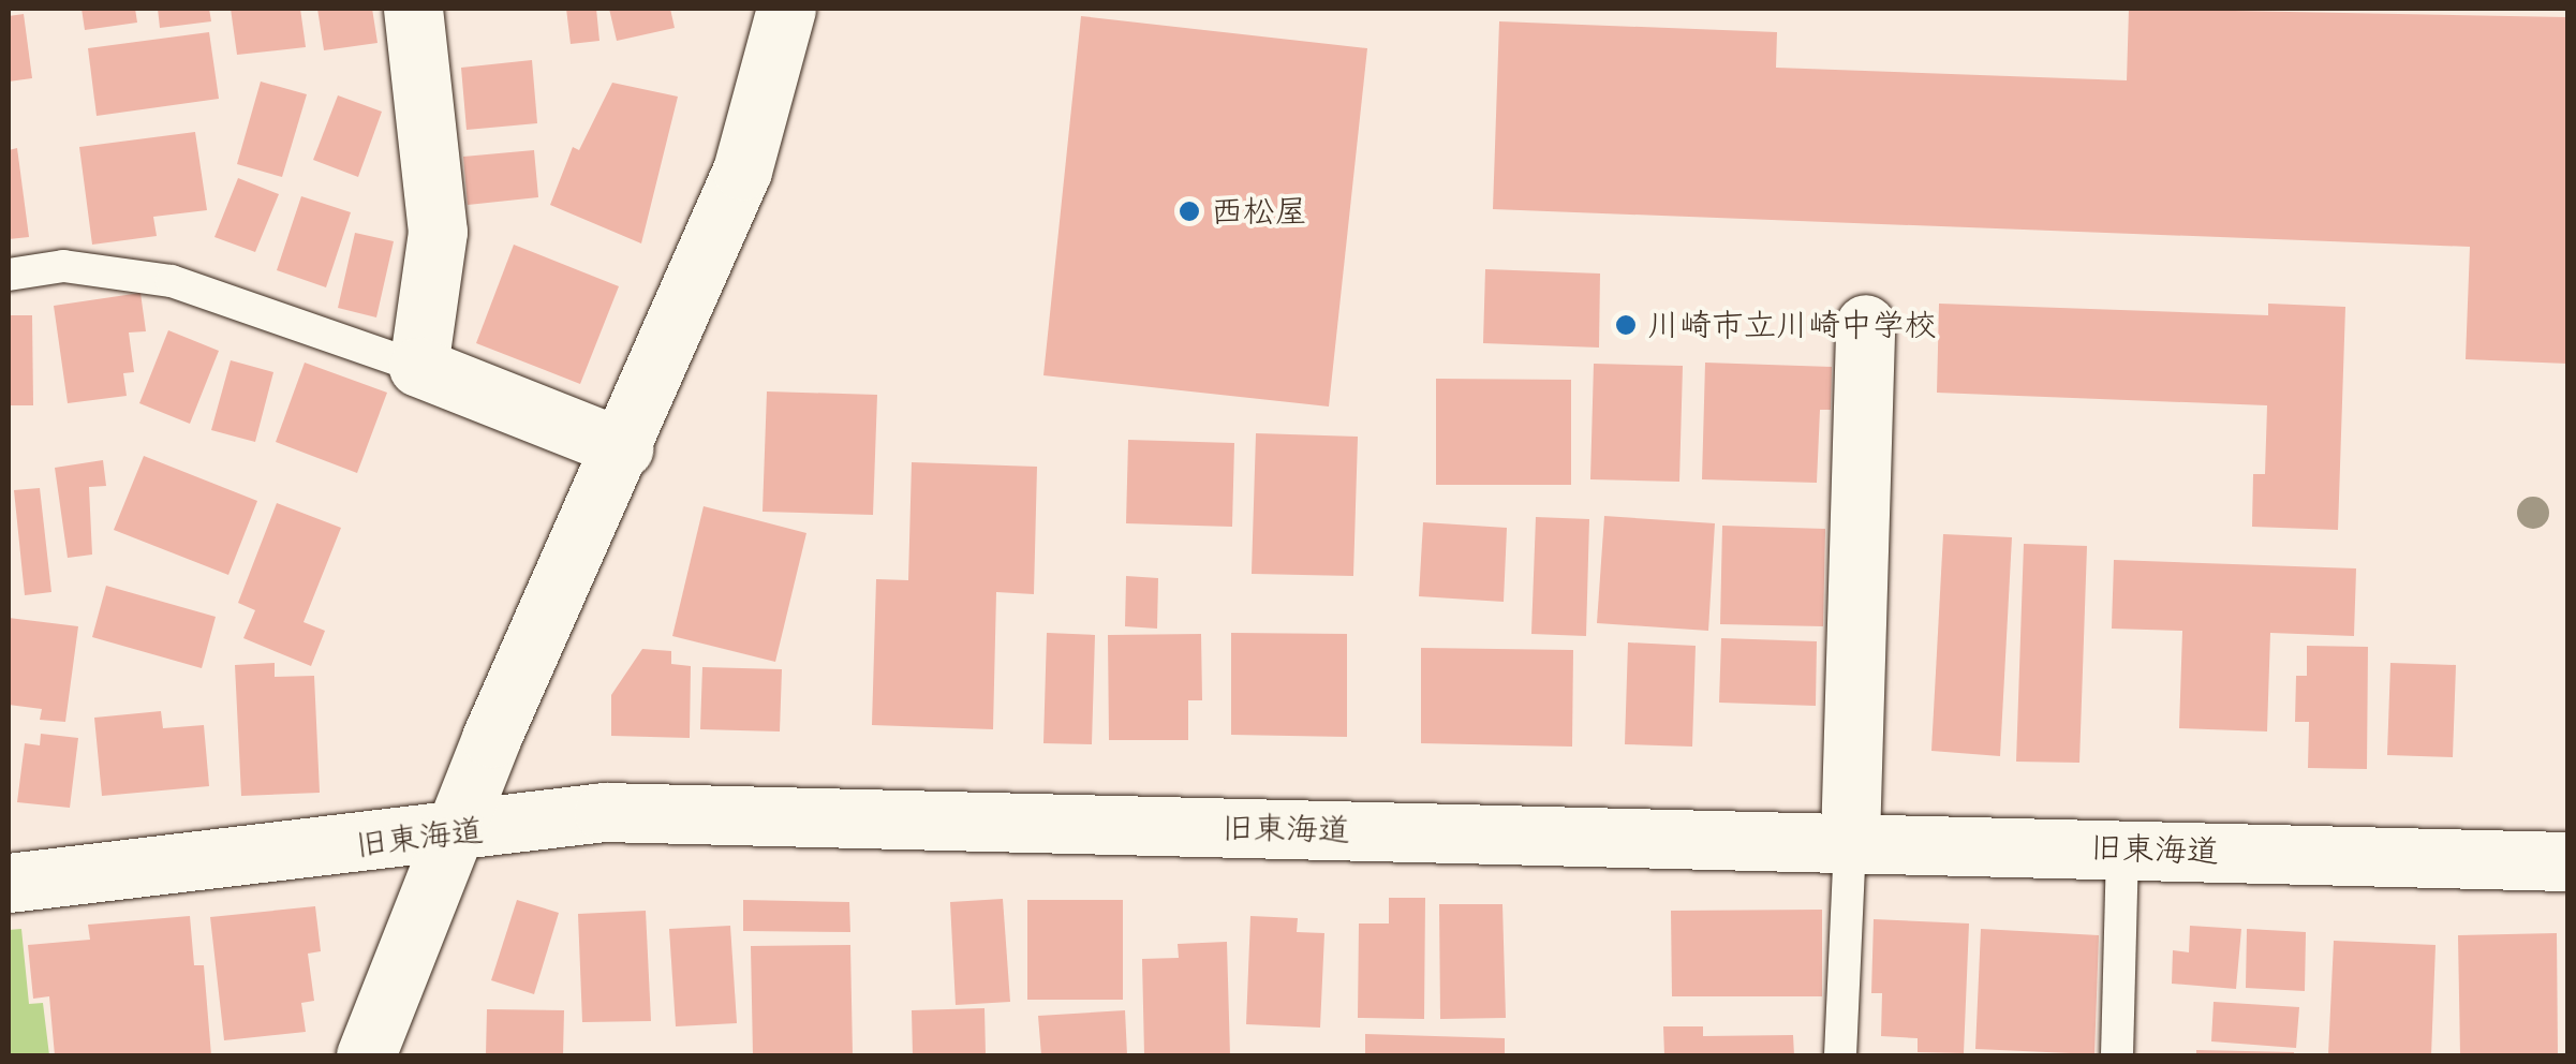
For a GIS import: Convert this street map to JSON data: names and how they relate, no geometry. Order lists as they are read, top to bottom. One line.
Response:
{"streets":{"street":["旧東海道"]},"places":["西松屋","川崎市立川崎中学校"]}
